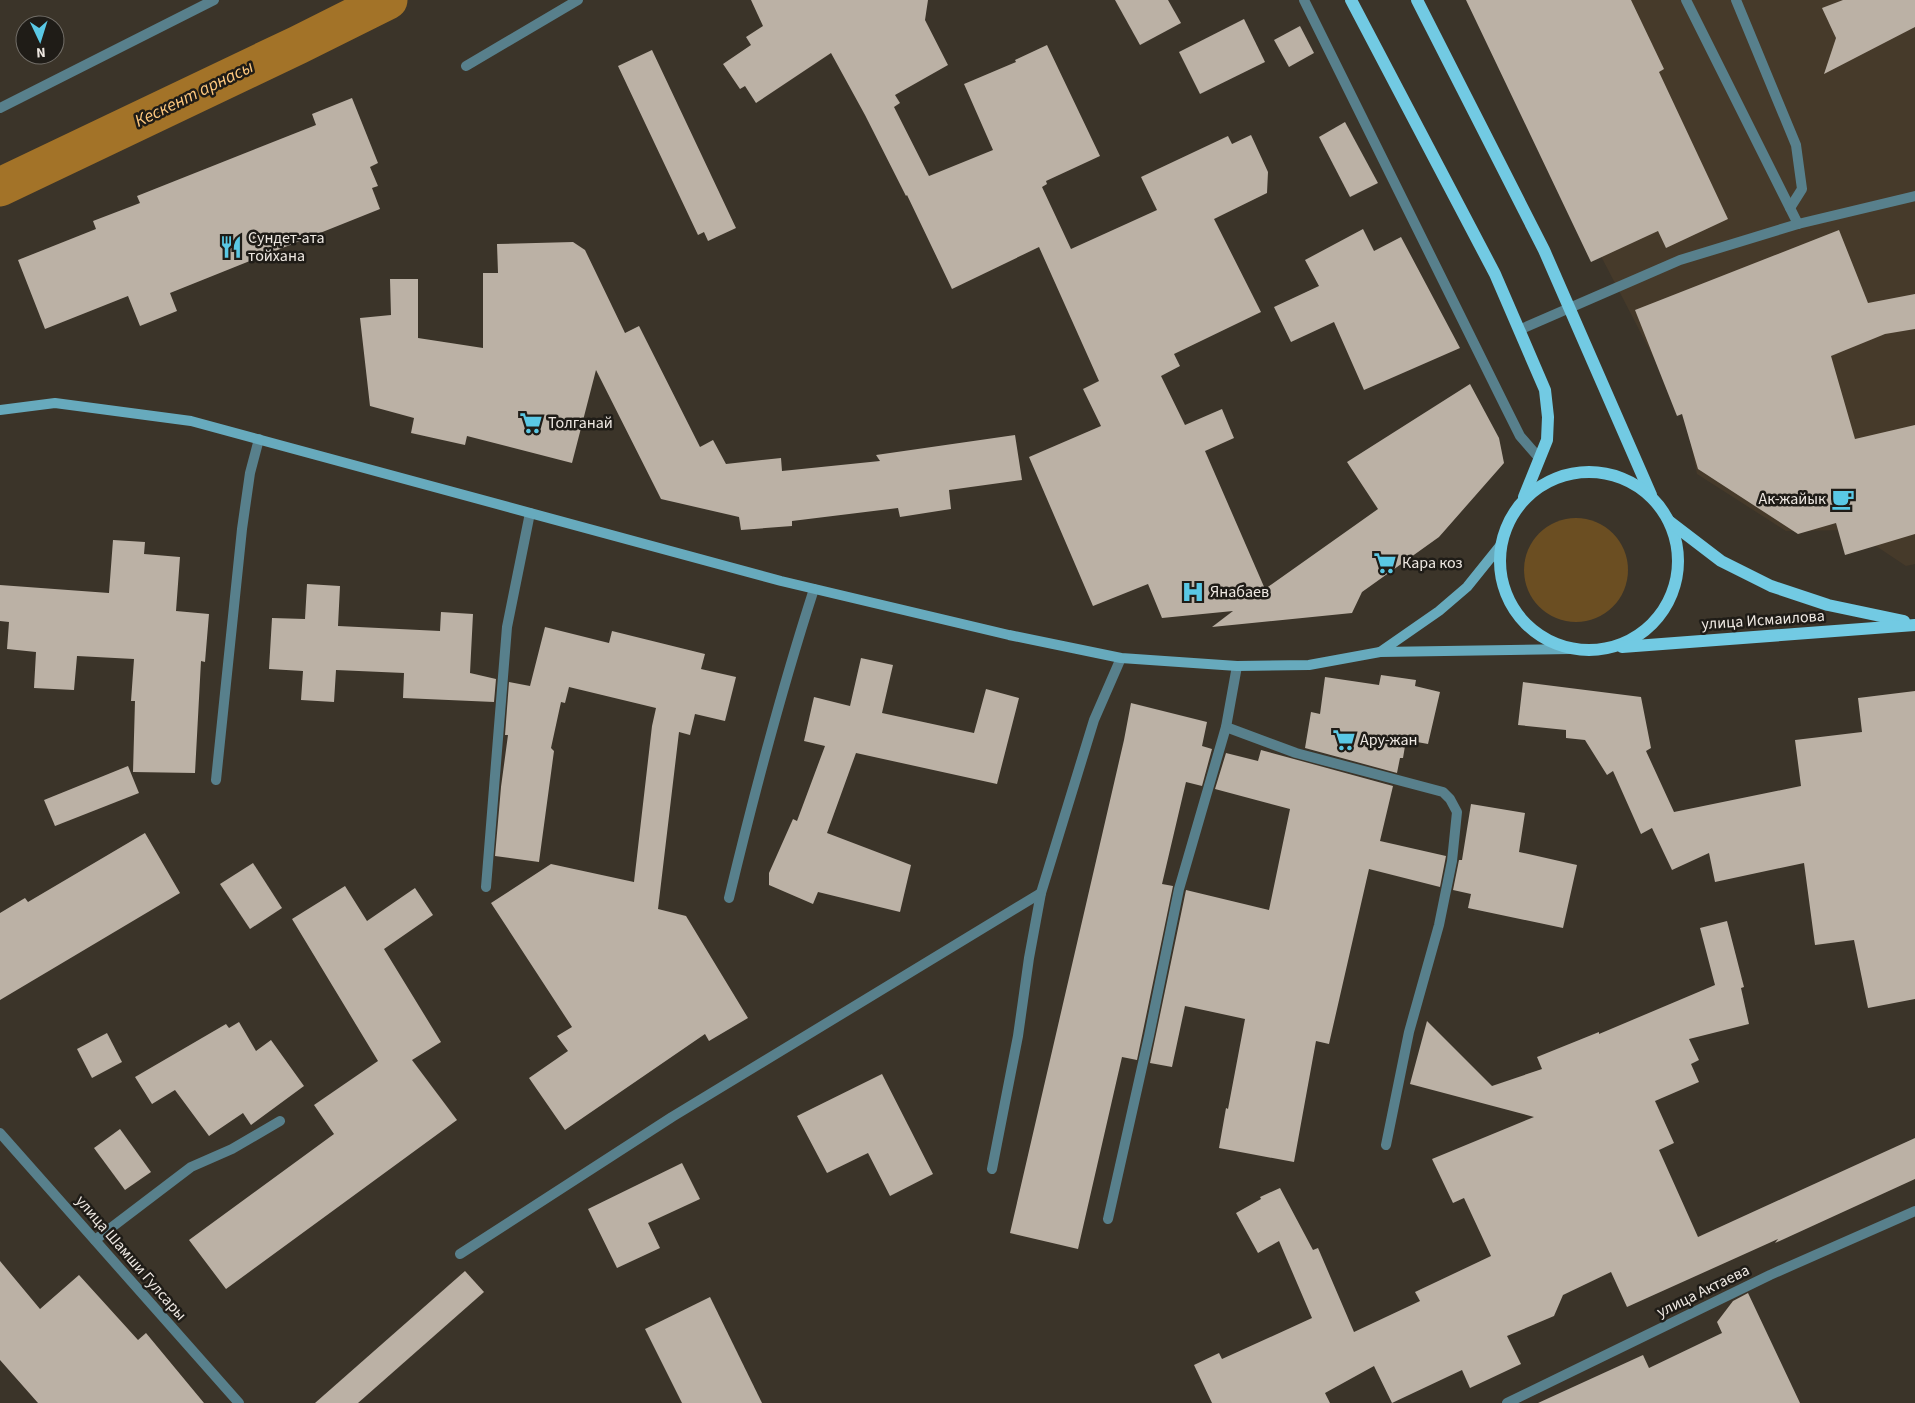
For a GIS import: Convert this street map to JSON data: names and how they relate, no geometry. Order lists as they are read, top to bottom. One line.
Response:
{"streets":{"main road":["улица Исмаилова"],"street":["улица Шамши Гулсары","улица Актаева"]},"water":["Кескент арнасы"],"places":{"restaurant":["Сундет-ата тойхана"],"supermarket":["Толганай","Кара коз","Ару-жан"],"cafe":["Ак-жайык"],"hospital":["Янабаев"]},"north":"bottom"}
